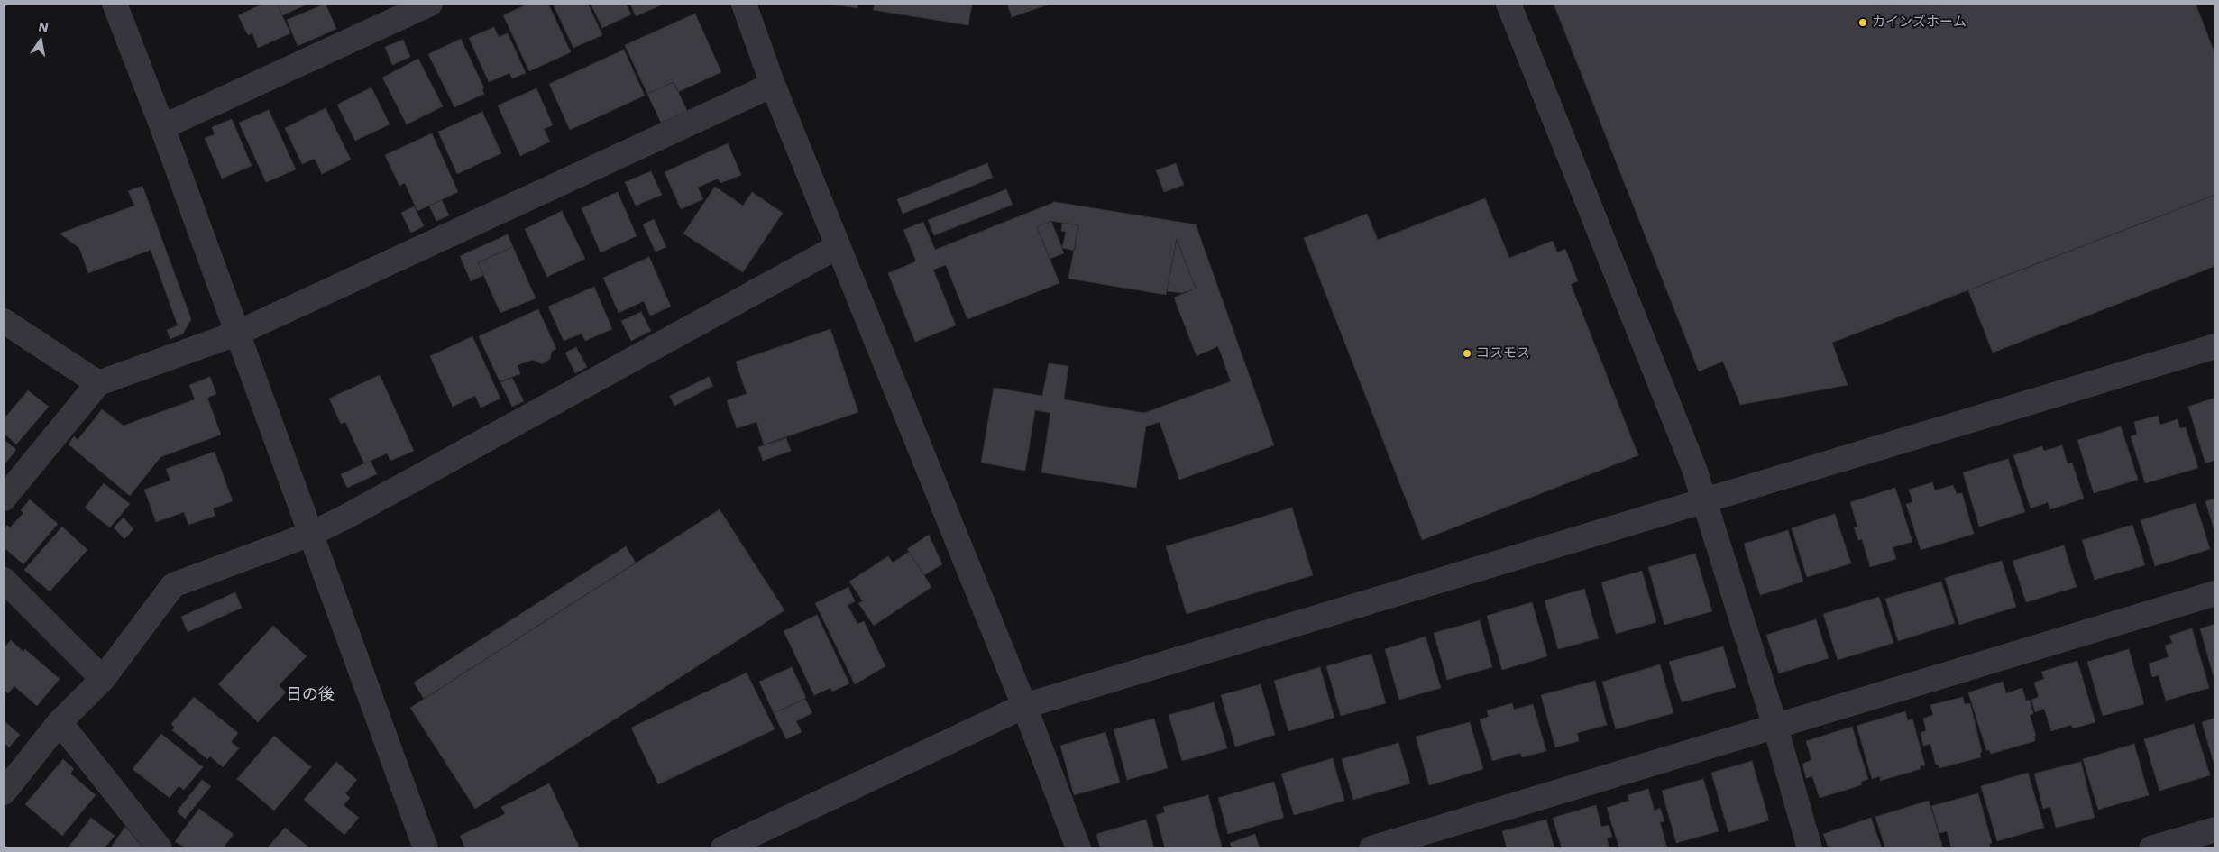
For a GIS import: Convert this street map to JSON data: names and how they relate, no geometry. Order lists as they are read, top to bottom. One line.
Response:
{"districts":["日の後"],"places":["カインズホーム","コスモス"],"north":"top"}
